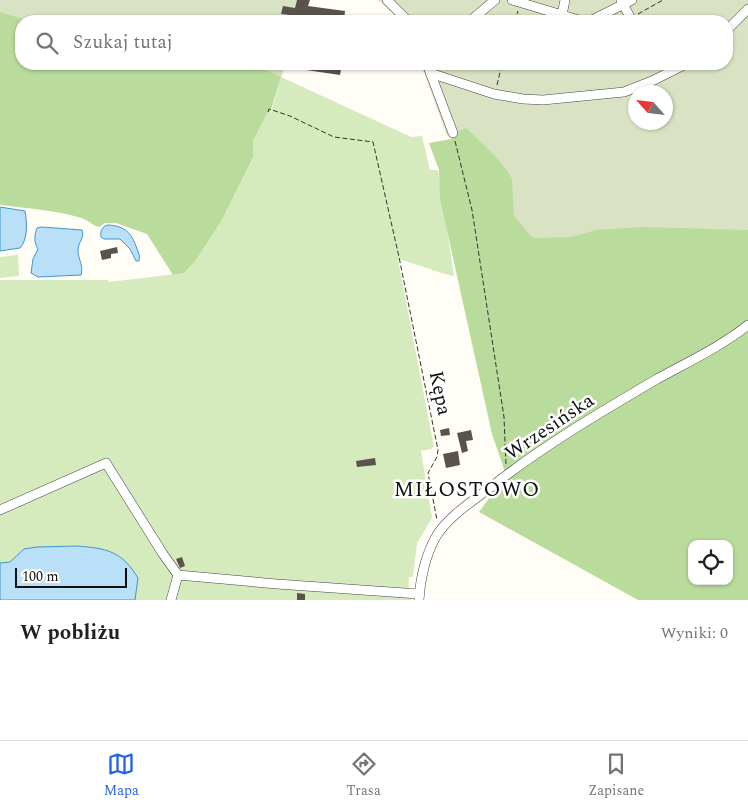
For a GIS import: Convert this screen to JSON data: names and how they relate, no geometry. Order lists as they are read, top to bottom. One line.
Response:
{"streets":{"street":["Wrzesińska"],"path":["Kępa"]},"crossings":[["Kępa","Wrzesińska"]],"districts":["MIŁOSTOWO"],"scale_bar":"100 m","north":"top left","page":{"search":"Szukaj tutaj","scale":"100 m","heading":["W pobliżu","Wyniki: 0"],"nav":["Mapa","Trasa","Zapisane"]}}
